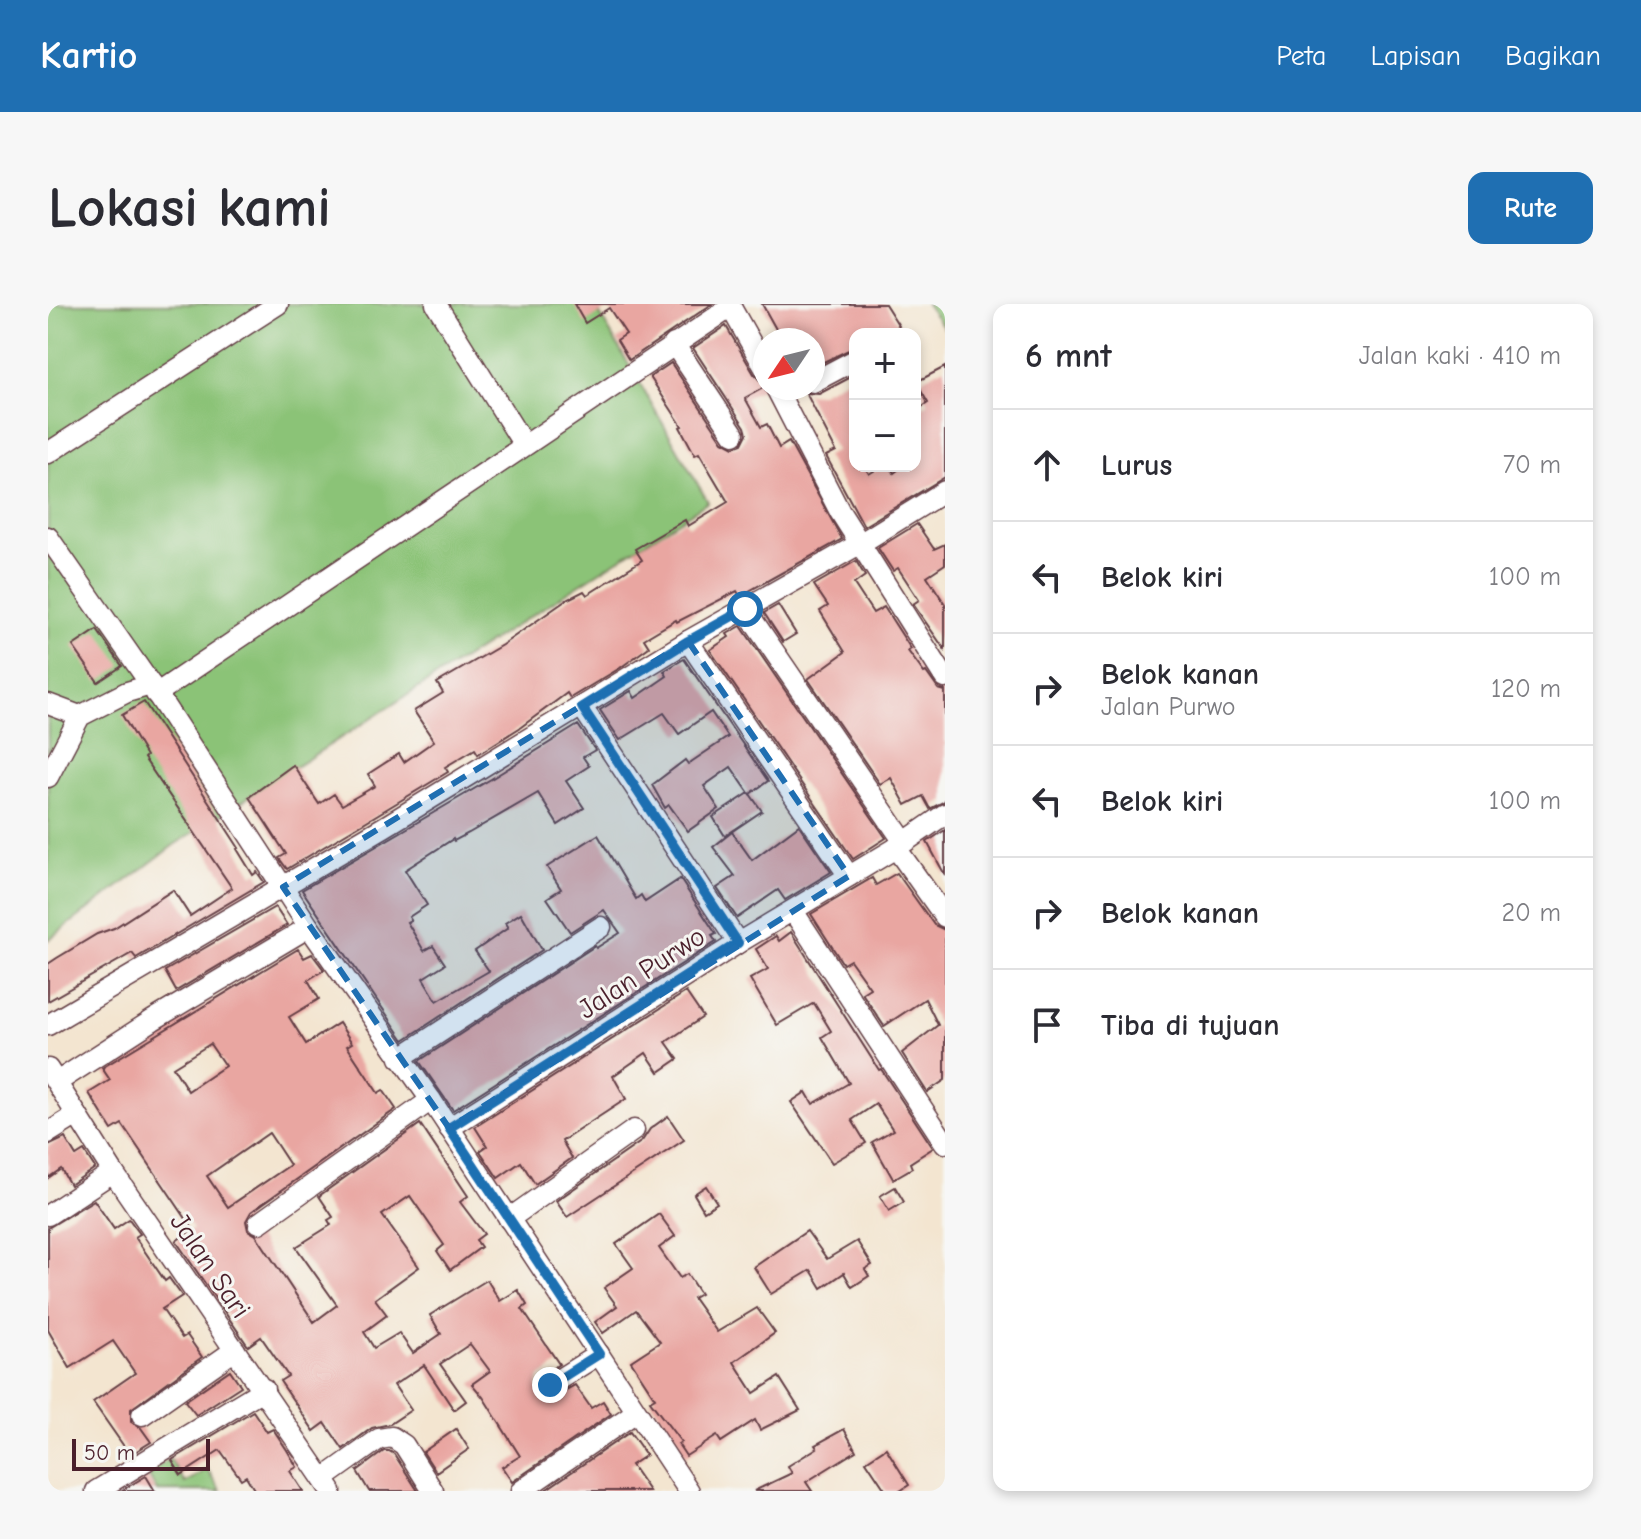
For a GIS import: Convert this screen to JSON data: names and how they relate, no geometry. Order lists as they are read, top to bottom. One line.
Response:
{"streets":{"street":["Jalan Purwo","Jalan Sari"]},"scale_bar":"50 m","north":"bottom left","page":{"header":"Kartio","nav":["Peta","Lapisan","Bagikan"],"buttons":"Rute","title":"Lokasi kami","heading":["6 mnt","Jalan kaki · 410 m"],"map_buttons":["+","−"],"list":[["Lurus","70 m"],["Belok kiri","100 m"],["Belok kanan","Jalan Purwo","120 m"],["Belok kiri","100 m"],["Belok kanan","20 m"],"Tiba di tujuan"],"scale":"50 m"}}
